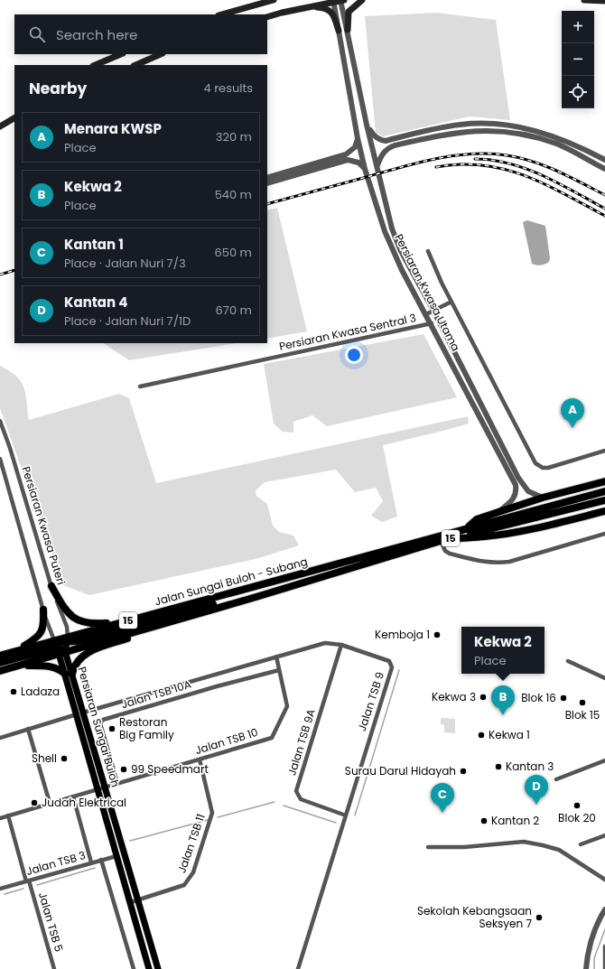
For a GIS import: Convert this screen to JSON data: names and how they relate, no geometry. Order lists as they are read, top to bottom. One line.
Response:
{"streets":{"highway":["15","Jalan Sungai Buloh - Subang"],"main road":["Persiaran Sungai Buloh"],"street":["Persiaran Kwasa Utama","Persiaran Kwasa Sentral 3","Persiaran Kwasa Puteri","Jalan TSB 10A","Jalan TSB 9","Jalan TSB 10","Jalan TSB 9A","Jalan TSB 11","Jalan TSB 3","Jalan TSB 5"]},"crossings":[["Persiaran Kwasa Utama","Persiaran Kwasa Sentral 3"],["Persiaran Kwasa Utama","Jalan Sungai Buloh - Subang"],["Persiaran Kwasa Puteri","Jalan Sungai Buloh - Subang"],["Persiaran Kwasa Puteri","Persiaran Sungai Buloh"],["Jalan Sungai Buloh - Subang","Persiaran Sungai Buloh"],["Jalan TSB 10A","Jalan TSB 10"],["Jalan TSB 9","Persiaran Sungai Buloh"],["Jalan TSB 9","Jalan TSB 10"],["Jalan TSB 9","Jalan TSB 9A"],["Persiaran Sungai Buloh","Jalan TSB 10"],["Persiaran Sungai Buloh","Jalan TSB 11"],["Persiaran Sungai Buloh","Jalan TSB 3"],["Jalan TSB 10","Jalan TSB 11"],["Jalan TSB 10","Jalan TSB 5"],["Jalan TSB 3","Jalan TSB 5"]],"places":["Kemboja 1","Ladaza","Kekwa 3","Blok 16","Blok 15","Restoran Big Family","Kekwa 1","Shell","Kantan 3","99 Speedmart","Surau Darul Hidayah","Judah Elektrical","Blok 20","Kantan 2","Sekolah Kebangsaan Seksyen 7"],"page":{"map_buttons":["+","−"],"search":"Search here","heading":["Nearby","4 results"],"list":[{"mark":"A","name":"Menara KWSP","note":"Place","value":"320 m"},{"mark":"B","name":"Kekwa 2","note":"Place","value":"540 m"},{"mark":"C","name":"Kantan 1","note":"Place · Jalan Nuri 7/3","value":"650 m"},{"mark":"D","name":"Kantan 4","note":"Place · Jalan Nuri 7/1D","value":"670 m"}],"pins":["A","B","D","C"],"popup":["Kekwa 2","Place"]}}
